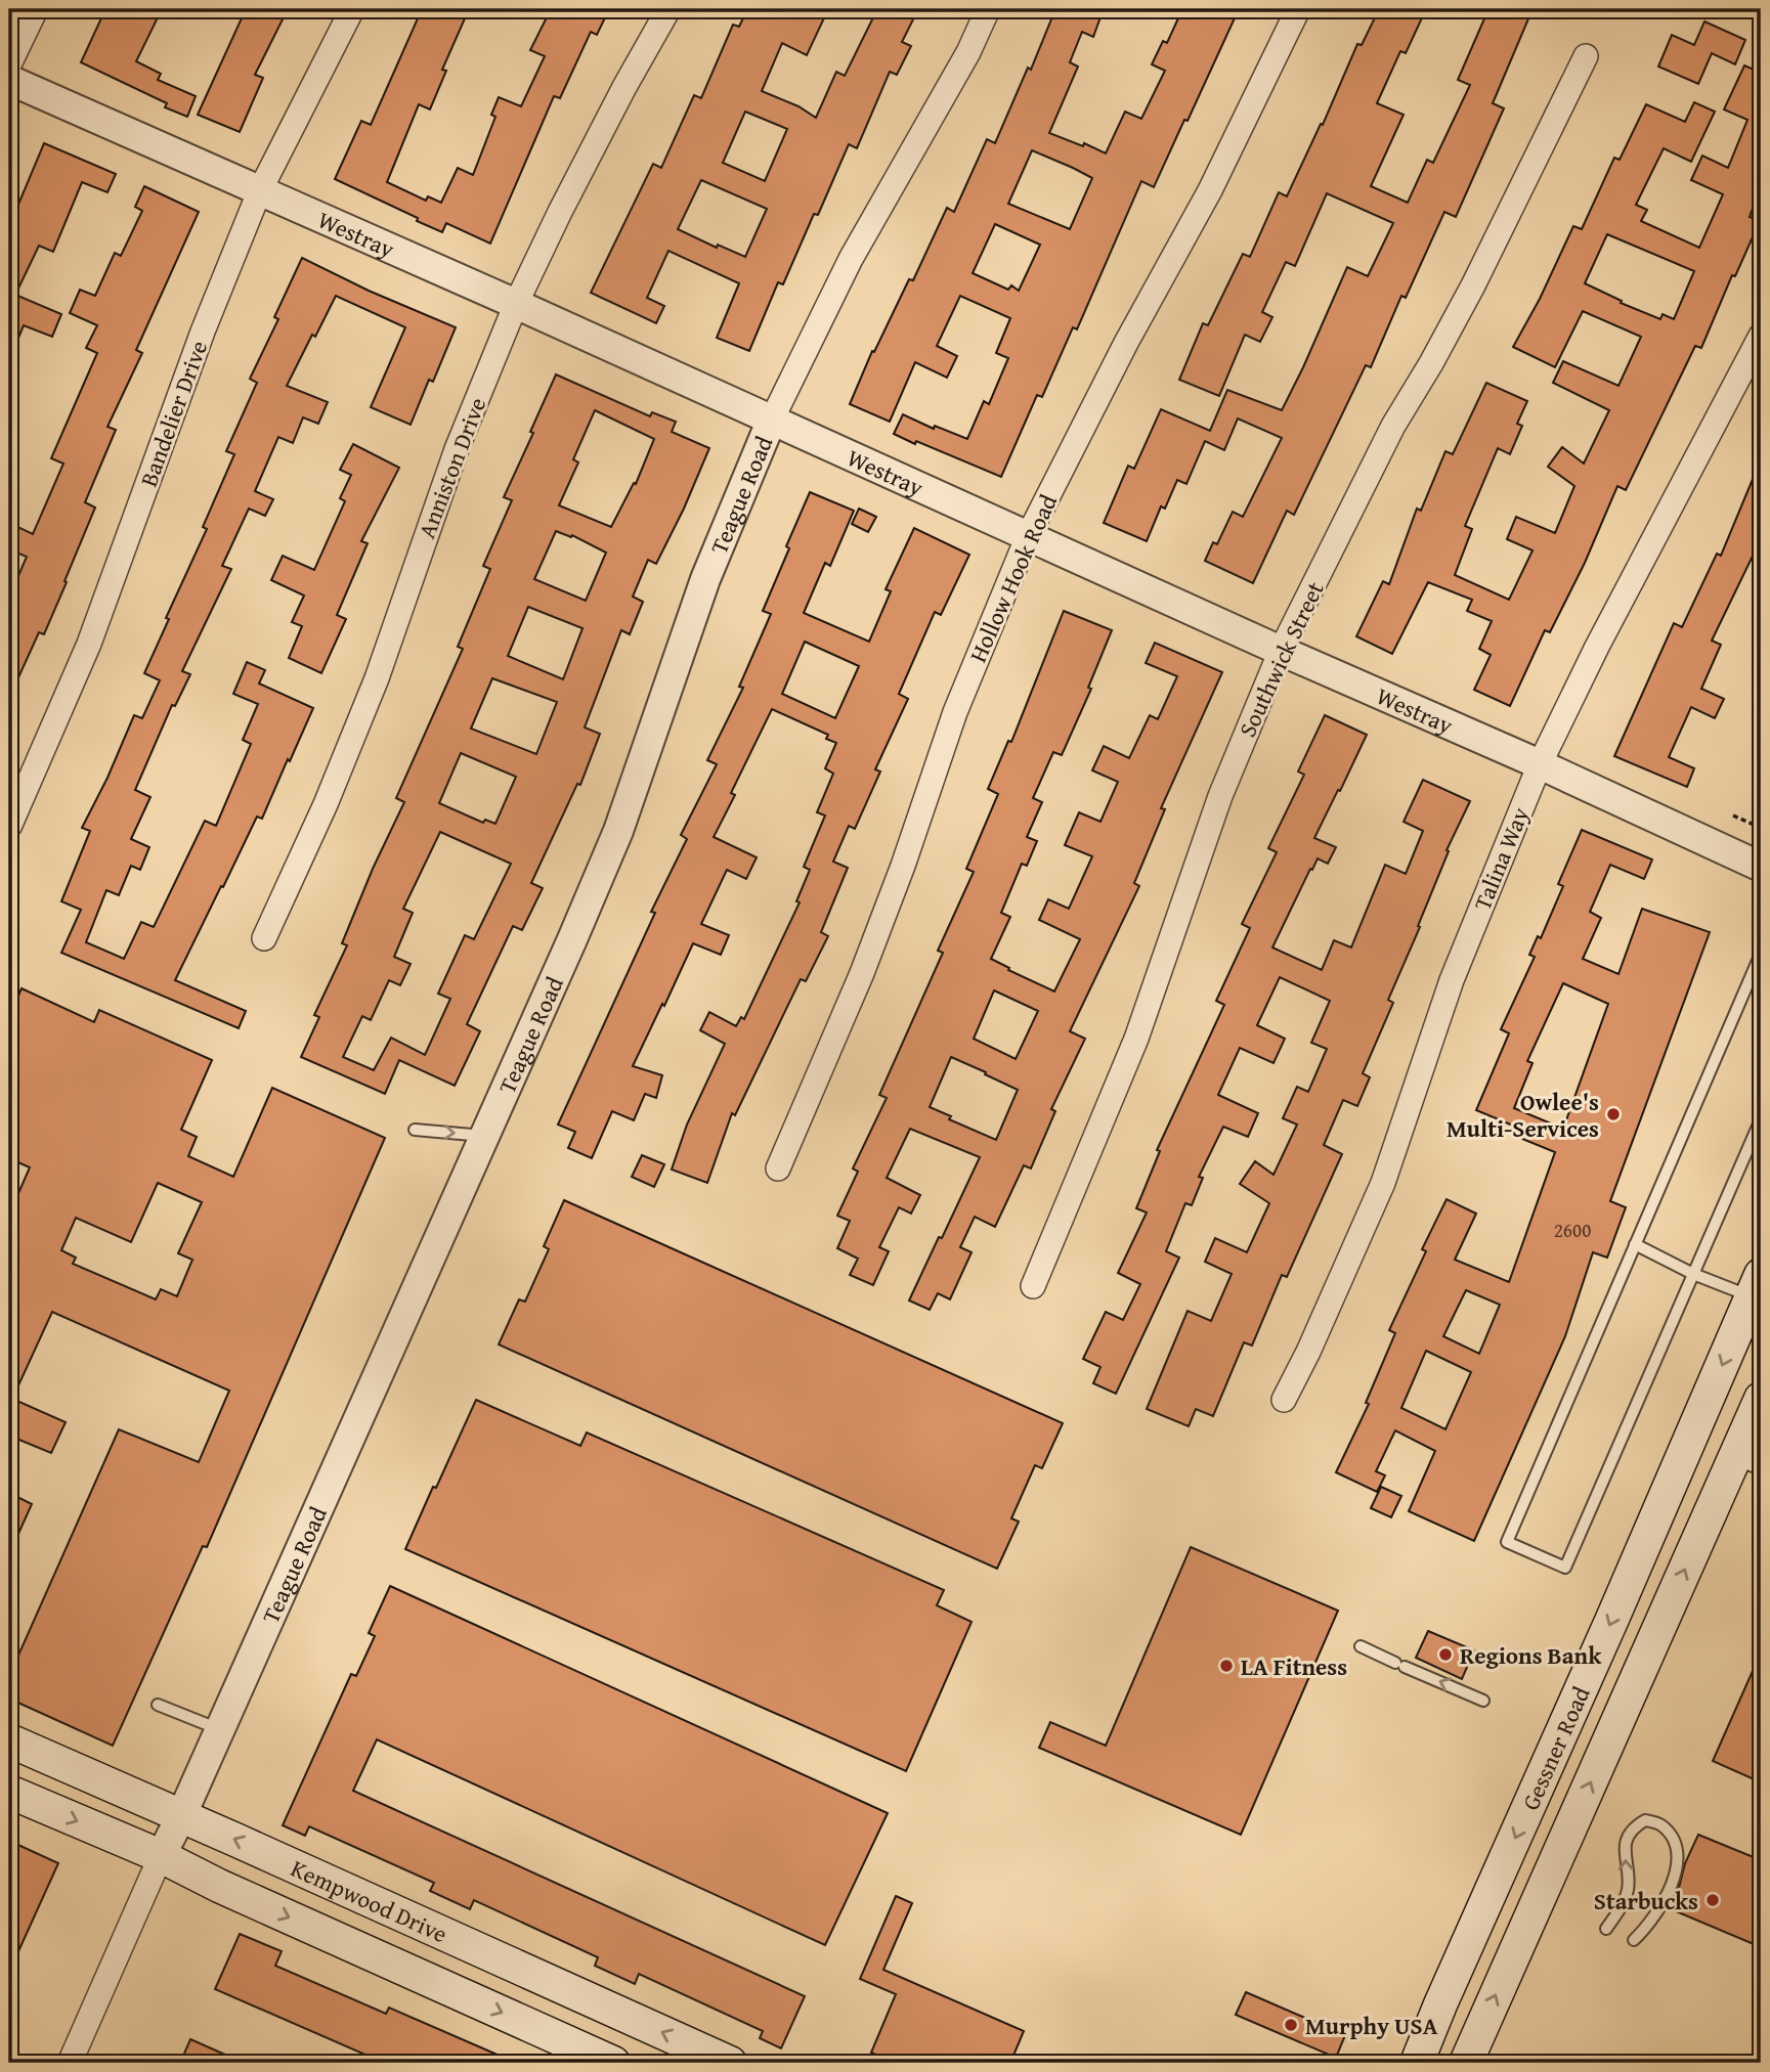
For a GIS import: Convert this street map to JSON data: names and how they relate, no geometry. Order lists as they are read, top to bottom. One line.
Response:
{"streets":{"main road":["Gessner Road","Kempwood Drive"],"street":["Westray","Bandelier Drive","Anniston Drive","Teague Road","Hollow Hook Road","Southwick Street","Talina Way"]},"crossings":[["Westray","Bandelier Drive"],["Westray","Anniston Drive"],["Westray","Teague Road"],["Westray","Hollow Hook Road"],["Westray","Southwick Street"],["Westray","Talina Way"],["Teague Road","Kempwood Drive"]],"places":["Owlee's Multi-Services","Regions Bank","LA Fitness","Starbucks","Murphy USA"],"house_numbers":["2600"]}
